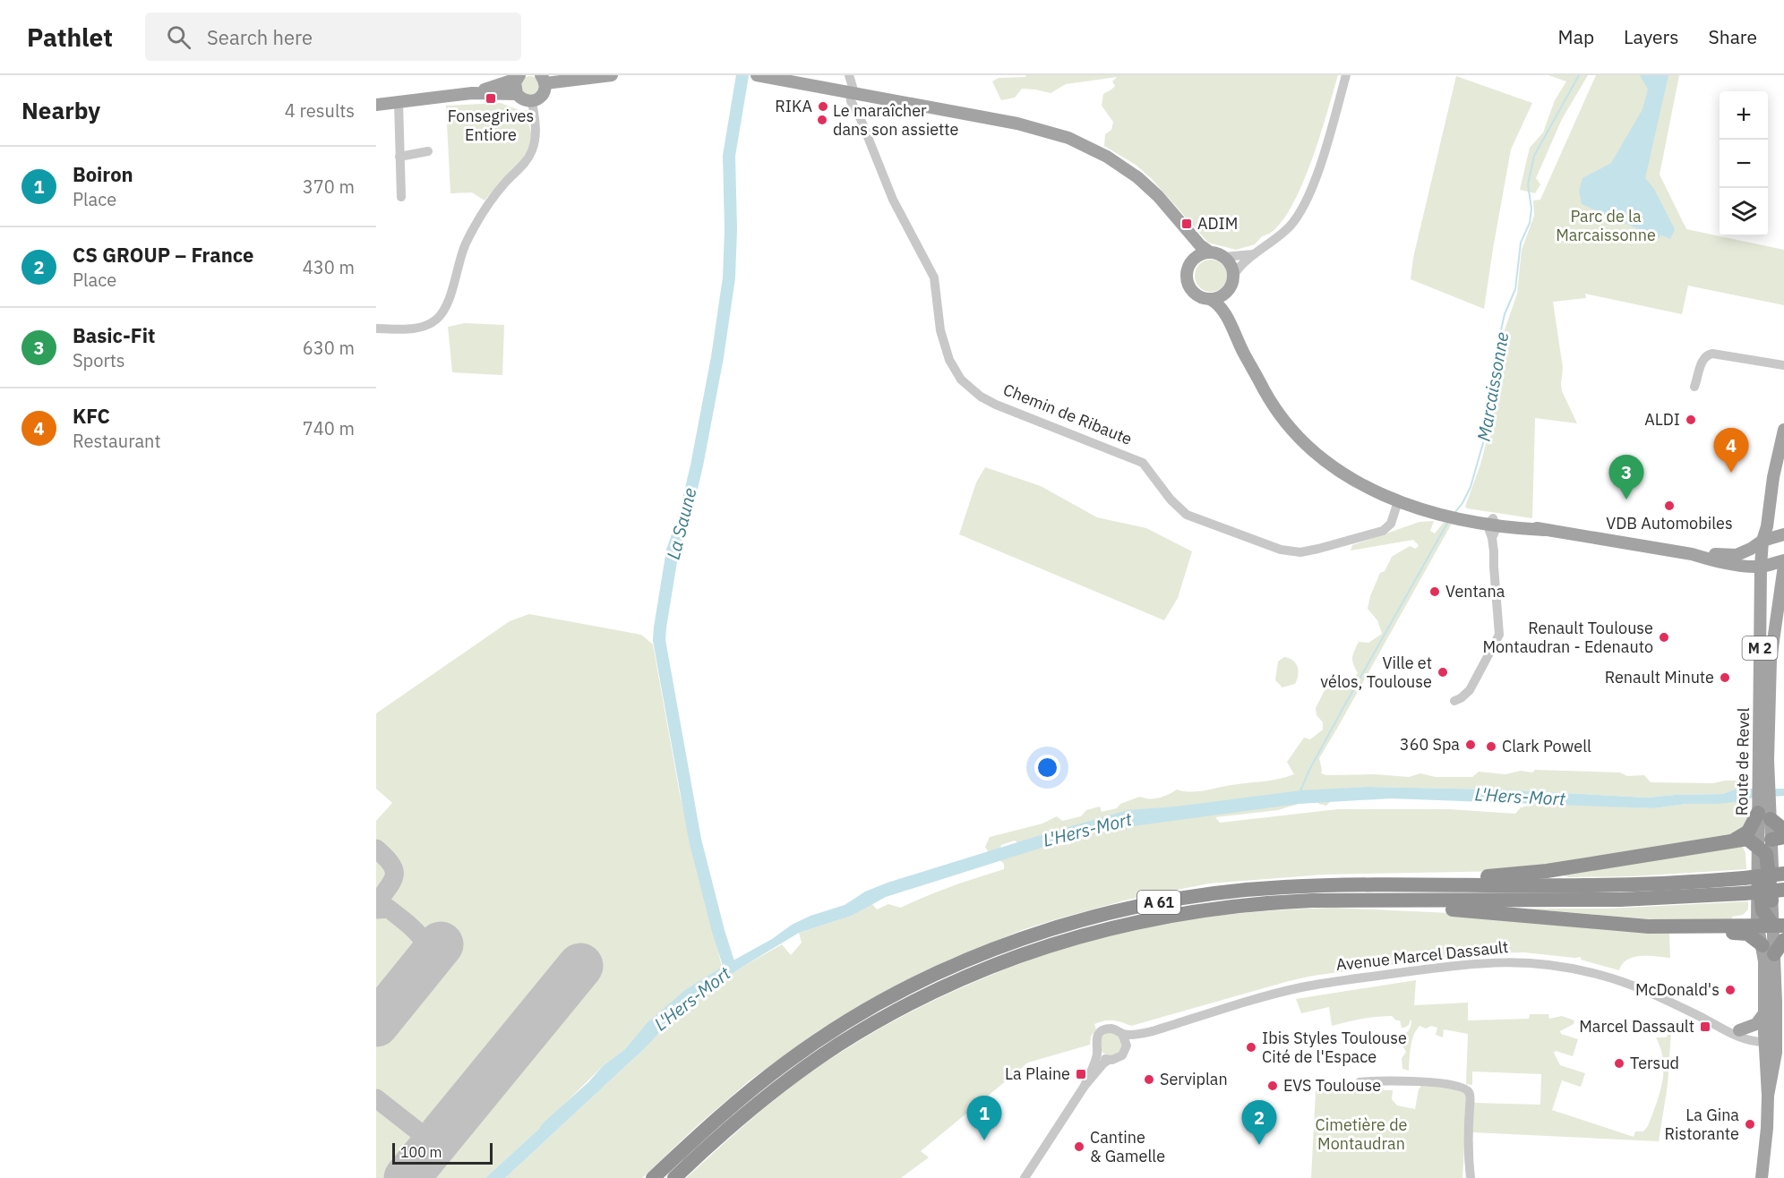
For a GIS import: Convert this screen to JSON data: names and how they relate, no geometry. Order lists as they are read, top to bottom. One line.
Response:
{"streets":{"highway":["M 2","A 61"],"main road":["Route de Revel"],"street":["Chemin de Ribaute","Avenue Marcel Dassault"]},"crossings":[["M 2","Route de Revel"],["M 2","Avenue Marcel Dassault"]],"water":["Marcaissonne","La Saune","L'Hers-Mort"],"parks":["Parc de la Marcaissonne","Cimetière de Montaudran"],"places":{"transit":["Fonsegrives Entiore","ADIM","Marcel Dassault","La Plaine"],"other":["RIKA","Le maraîcher dans son assiette","ALDI","VDB Automobiles","Ventana","Renault Toulouse Montaudran - Edenauto","Ville et vélos, Toulouse","Renault Minute","360 Spa","Clark Powell","McDonald's","Ibis Styles Toulouse Cité de l'Espace","Tersud","Serviplan","EVS Toulouse","La Gina Ristorante","Cantine & Gamelle"]},"scale_bar":"100 m","page":{"header":"Pathlet","search":"Search here","nav":["Map","Layers","Share"],"heading":["Nearby","4 results"],"map_buttons":["+","−"],"list":[{"mark":"1","name":"Boiron","note":"Place","value":"370 m"},{"mark":"2","name":"CS GROUP – France","note":"Place","value":"430 m"},{"mark":"3","name":"Basic-Fit","note":"Sports","value":"630 m"},{"mark":"4","name":"KFC","note":"Restaurant","value":"740 m"}],"pins":["4","3","1","2"],"scale":"100 m"}}
